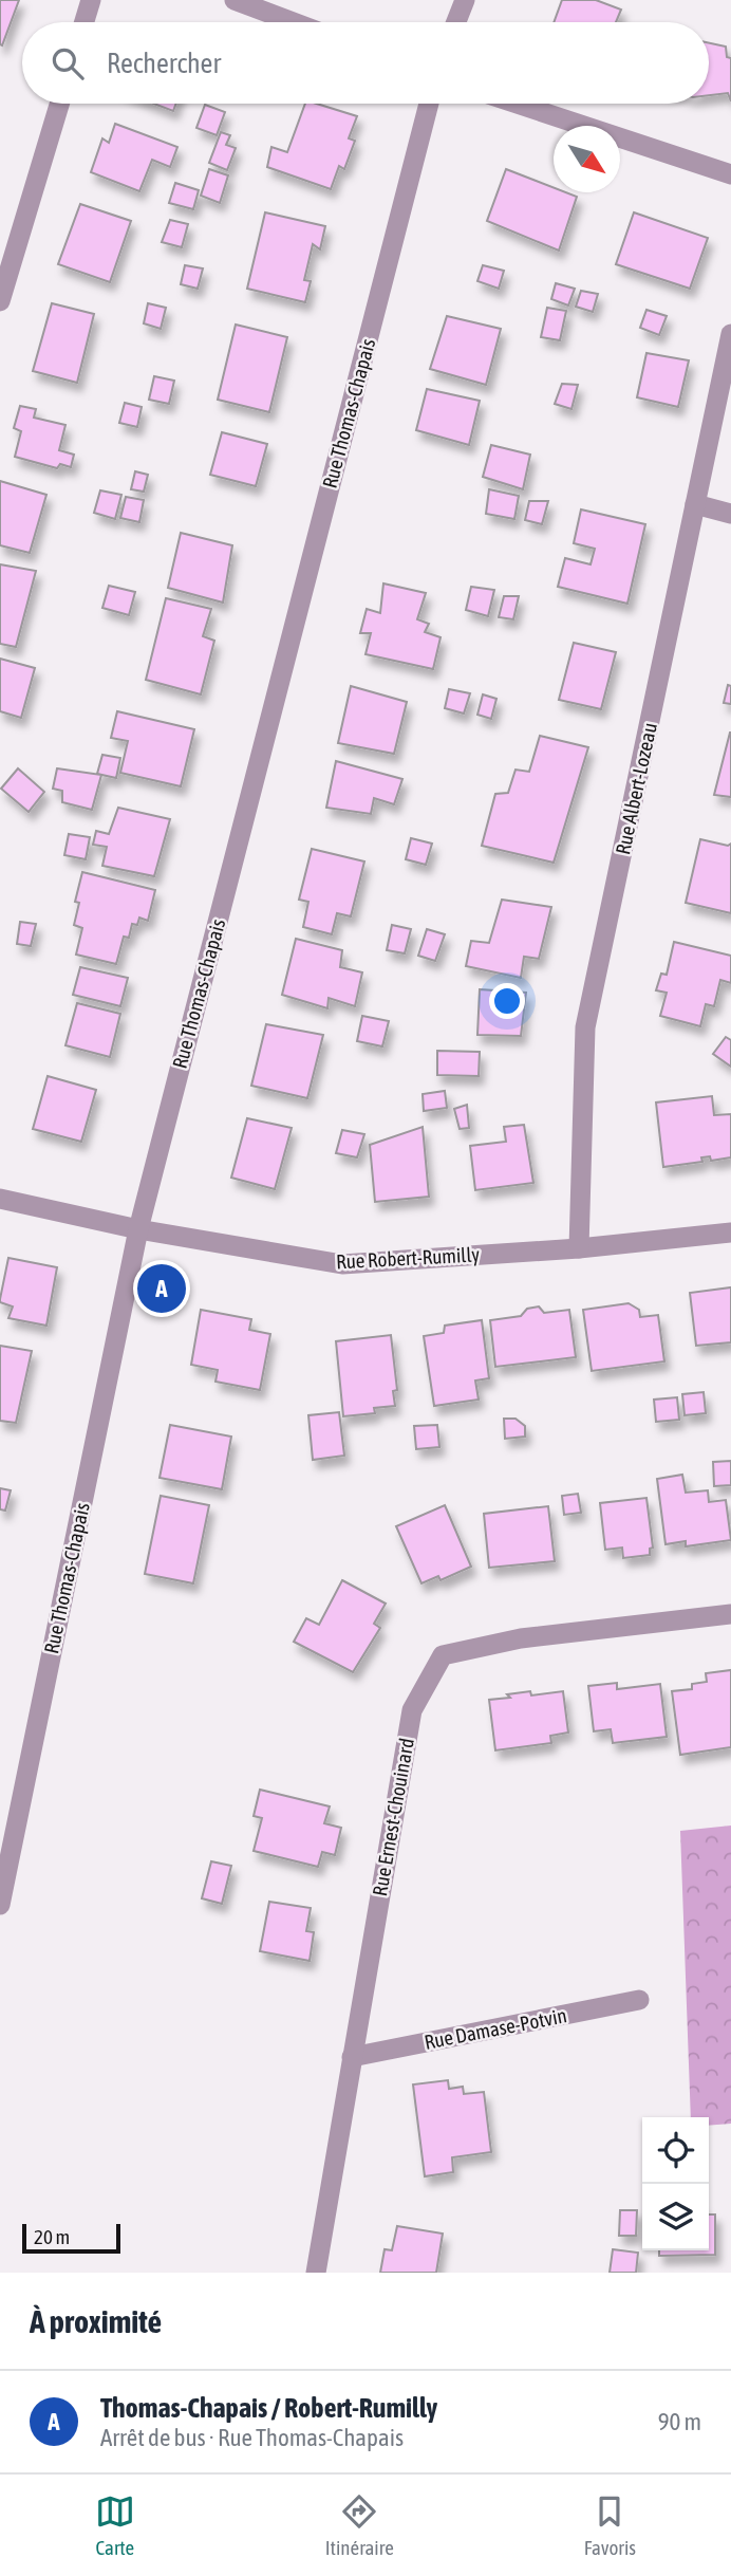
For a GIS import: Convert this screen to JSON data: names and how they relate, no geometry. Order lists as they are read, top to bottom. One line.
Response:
{"streets":{"street":["Rue Thomas-Chapais","Rue Albert-Lozeau","Rue Robert-Rumilly","Rue Ernest-Chouinard","Rue Damase-Potvin"]},"crossings":[["Rue Thomas-Chapais","Rue Robert-Rumilly"],["Rue Albert-Lozeau","Rue Robert-Rumilly"],["Rue Ernest-Chouinard","Rue Damase-Potvin"]],"scale_bar":"20 m","north":"bottom right","page":{"search":"Rechercher","pins":"A","scale":"20 m","heading":"À proximité","list":[{"mark":"A","name":"Thomas-Chapais / Robert-Rumilly","note":"Arrêt de bus · Rue Thomas-Chapais","value":"90 m"}],"nav":["Carte","Itinéraire","Favoris"]}}
